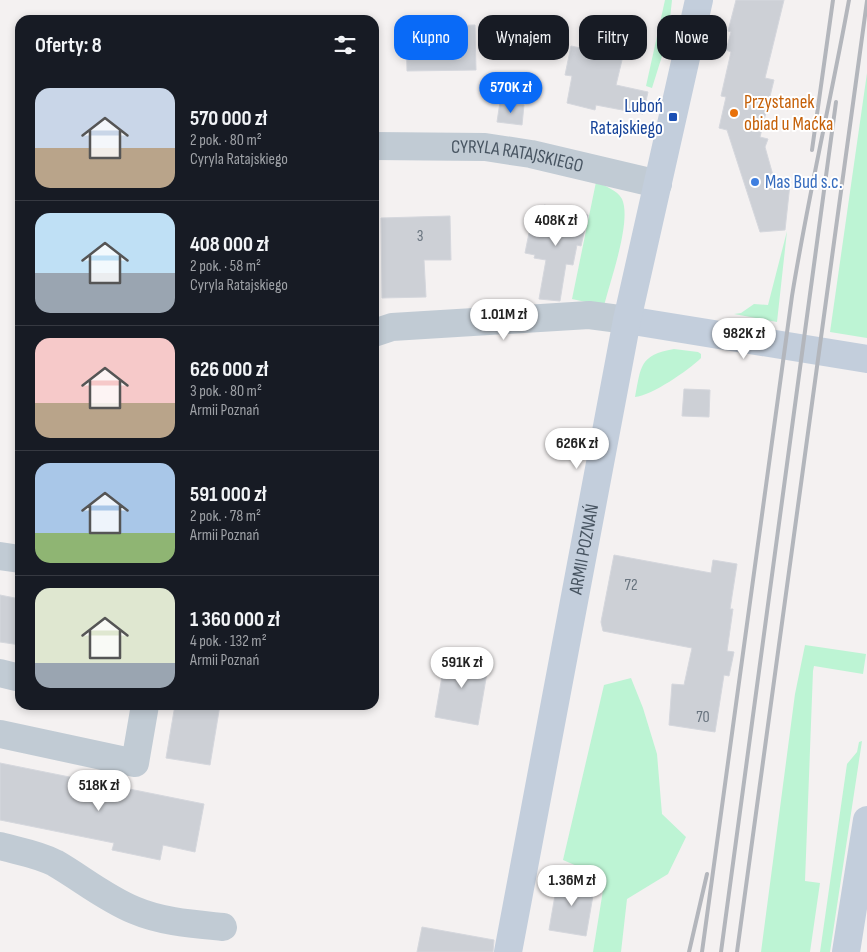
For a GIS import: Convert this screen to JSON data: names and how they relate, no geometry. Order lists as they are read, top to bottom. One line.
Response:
{"streets":{"main road":["ARMII POZNAŃ"],"street":["CYRYLA RATAJSKIEGO"]},"crossings":[["CYRYLA RATAJSKIEGO","ARMII POZNAŃ"]],"places":{"other":["Przystanek obiad u Maćka","Mas Bud s.c."],"transit":["Luboń Ratajskiego"]},"house_numbers":["3","72","70"],"page":{"chip":["Kupno","Wynajem","Filtry","Nowe"],"heading":"Oferty: 8","price":["570K zł","408K zł","1.01M zł","982K zł","626K zł","591K zł","518K zł","1.36M zł"],"list":[{"name":"570 000 zł","note":"2 pok. · 80 m² · Cyryla Ratajskiego"},{"name":"408 000 zł","note":"2 pok. · 58 m² · Cyryla Ratajskiego"},{"name":"626 000 zł","note":"3 pok. · 80 m² · Armii Poznań"},{"name":"591 000 zł","note":"2 pok. · 78 m² · Armii Poznań"},{"name":"1 360 000 zł","note":"4 pok. · 132 m² · Armii Poznań"}]}}
